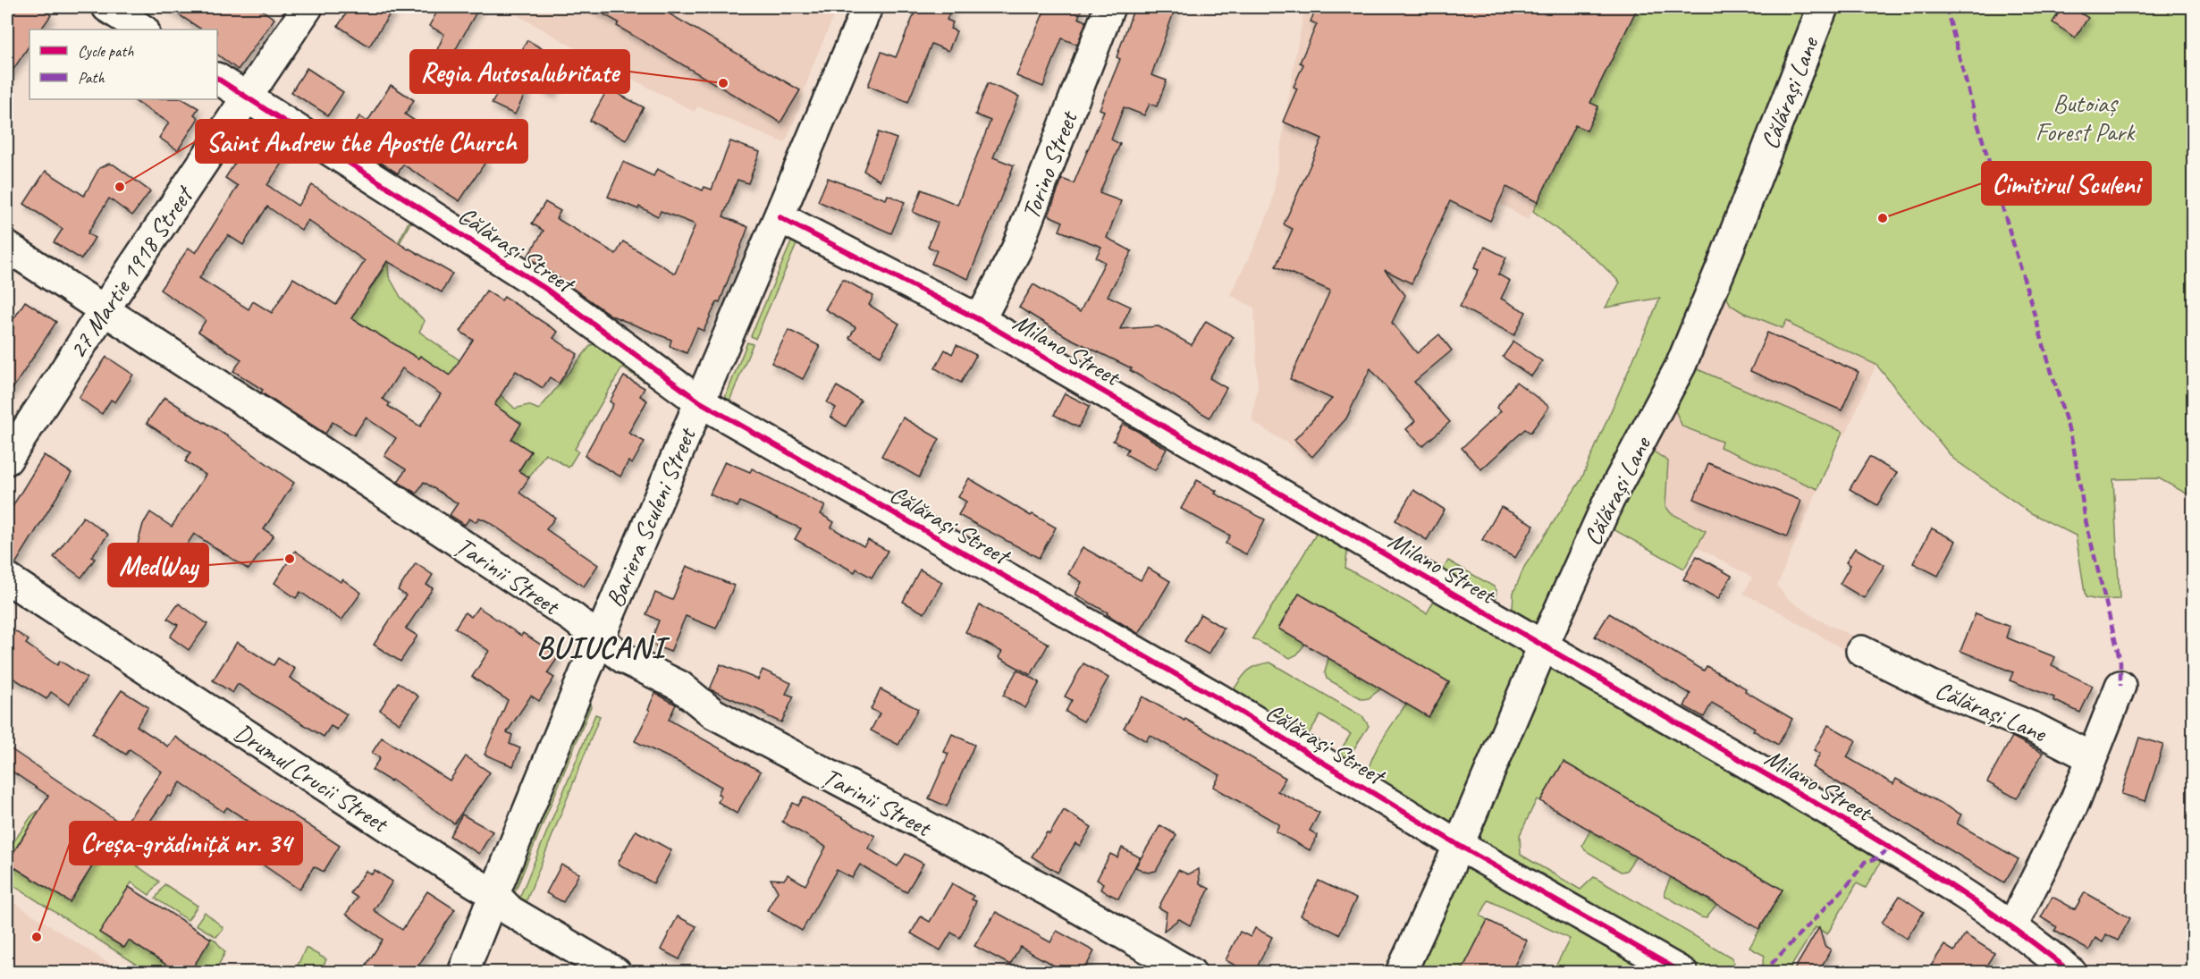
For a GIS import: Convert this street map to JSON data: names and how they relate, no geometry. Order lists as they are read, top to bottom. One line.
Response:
{"streets":{"street":["Călărași Lane","Torino Street","Călărași Street","27 Martie 1918 Street","Milano Street","Bariera Sculeni Street","Țarinii Street","Drumul Crucii Street"]},"crossings":[["Călărași Lane","Călărași Street"],["Călărași Lane","Milano Street"],["Torino Street","Milano Street"],["Călărași Street","27 Martie 1918 Street"],["Călărași Street","Bariera Sculeni Street"],["27 Martie 1918 Street","Țarinii Street"],["Milano Street","Bariera Sculeni Street"],["Bariera Sculeni Street","Țarinii Street"],["Bariera Sculeni Street","Drumul Crucii Street"]],"districts":["BUIUCANI"],"parks":["Butoiaș Forest Park"],"places":["Regia Autosalubritate","Saint Andrew the Apostle Church","Cimitirul Sculeni","MedWay","Creșa-grădiniță nr. 34"],"legend":["Cycle path","Path"]}
